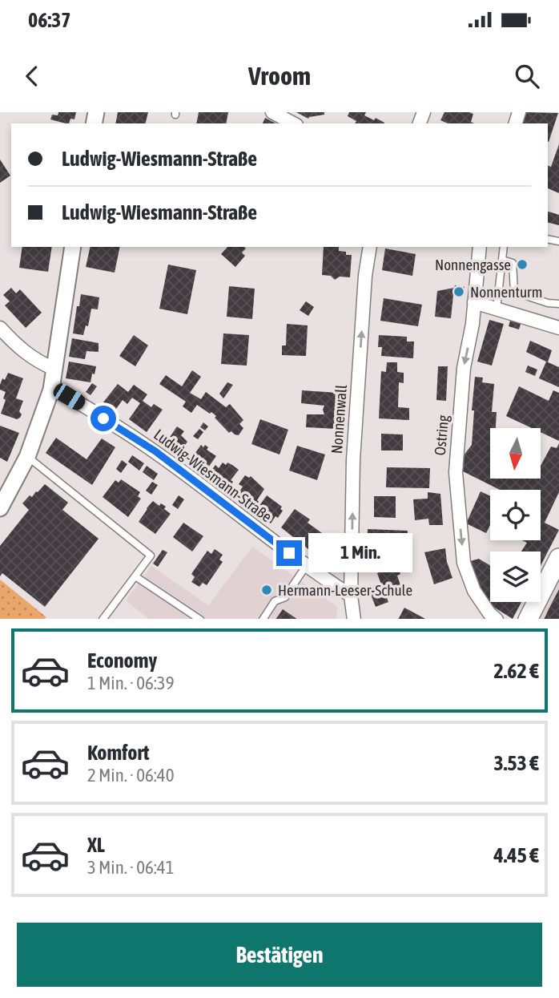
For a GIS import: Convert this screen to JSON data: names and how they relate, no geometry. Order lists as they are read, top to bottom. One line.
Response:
{"streets":{"street":["Nonnenwall","Ostring","Ludwig-Wiesmann-Straße"]},"crossings":[["Nonnenwall","Ludwig-Wiesmann-Straße"]],"one_way":["Nonnenwall","Ostring"],"places":["Nonnengasse","Nonnenturm","Hermann-Leeser-Schule"],"north":"bottom","page":{"status":"06:37","header":"Vroom","banner":["Ludwig-Wiesmann-Straße","Ludwig-Wiesmann-Straße"],"bubble":"1 Min.","list":[{"name":"Economy","note":"1 Min. · 06:39","value":"2.62 €"},{"name":"Komfort","note":"2 Min. · 06:40","value":"3.53 €"},{"name":"XL","note":"3 Min. · 06:41","value":"4.45 €"}],"buttons":"Bestätigen"}}
